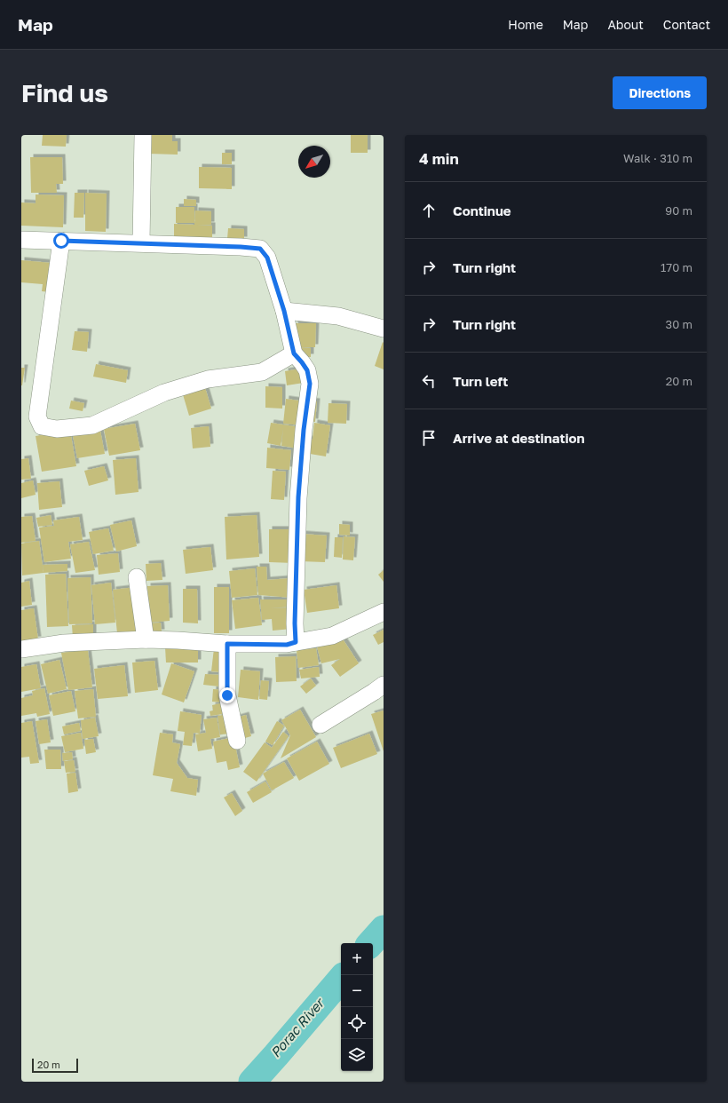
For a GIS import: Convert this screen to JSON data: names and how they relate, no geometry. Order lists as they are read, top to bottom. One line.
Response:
{"water":["Porac River"],"scale_bar":"20 m","north":"bottom left","page":{"header":"Map","nav":["Home","Map","About","Contact"],"buttons":"Directions","title":"Find us","heading":["4 min","Walk · 310 m"],"list":[["Continue","90 m"],["Turn right","170 m"],["Turn right","30 m"],["Turn left","20 m"],"Arrive at destination"],"map_buttons":["+","−"],"scale":"20 m"}}
